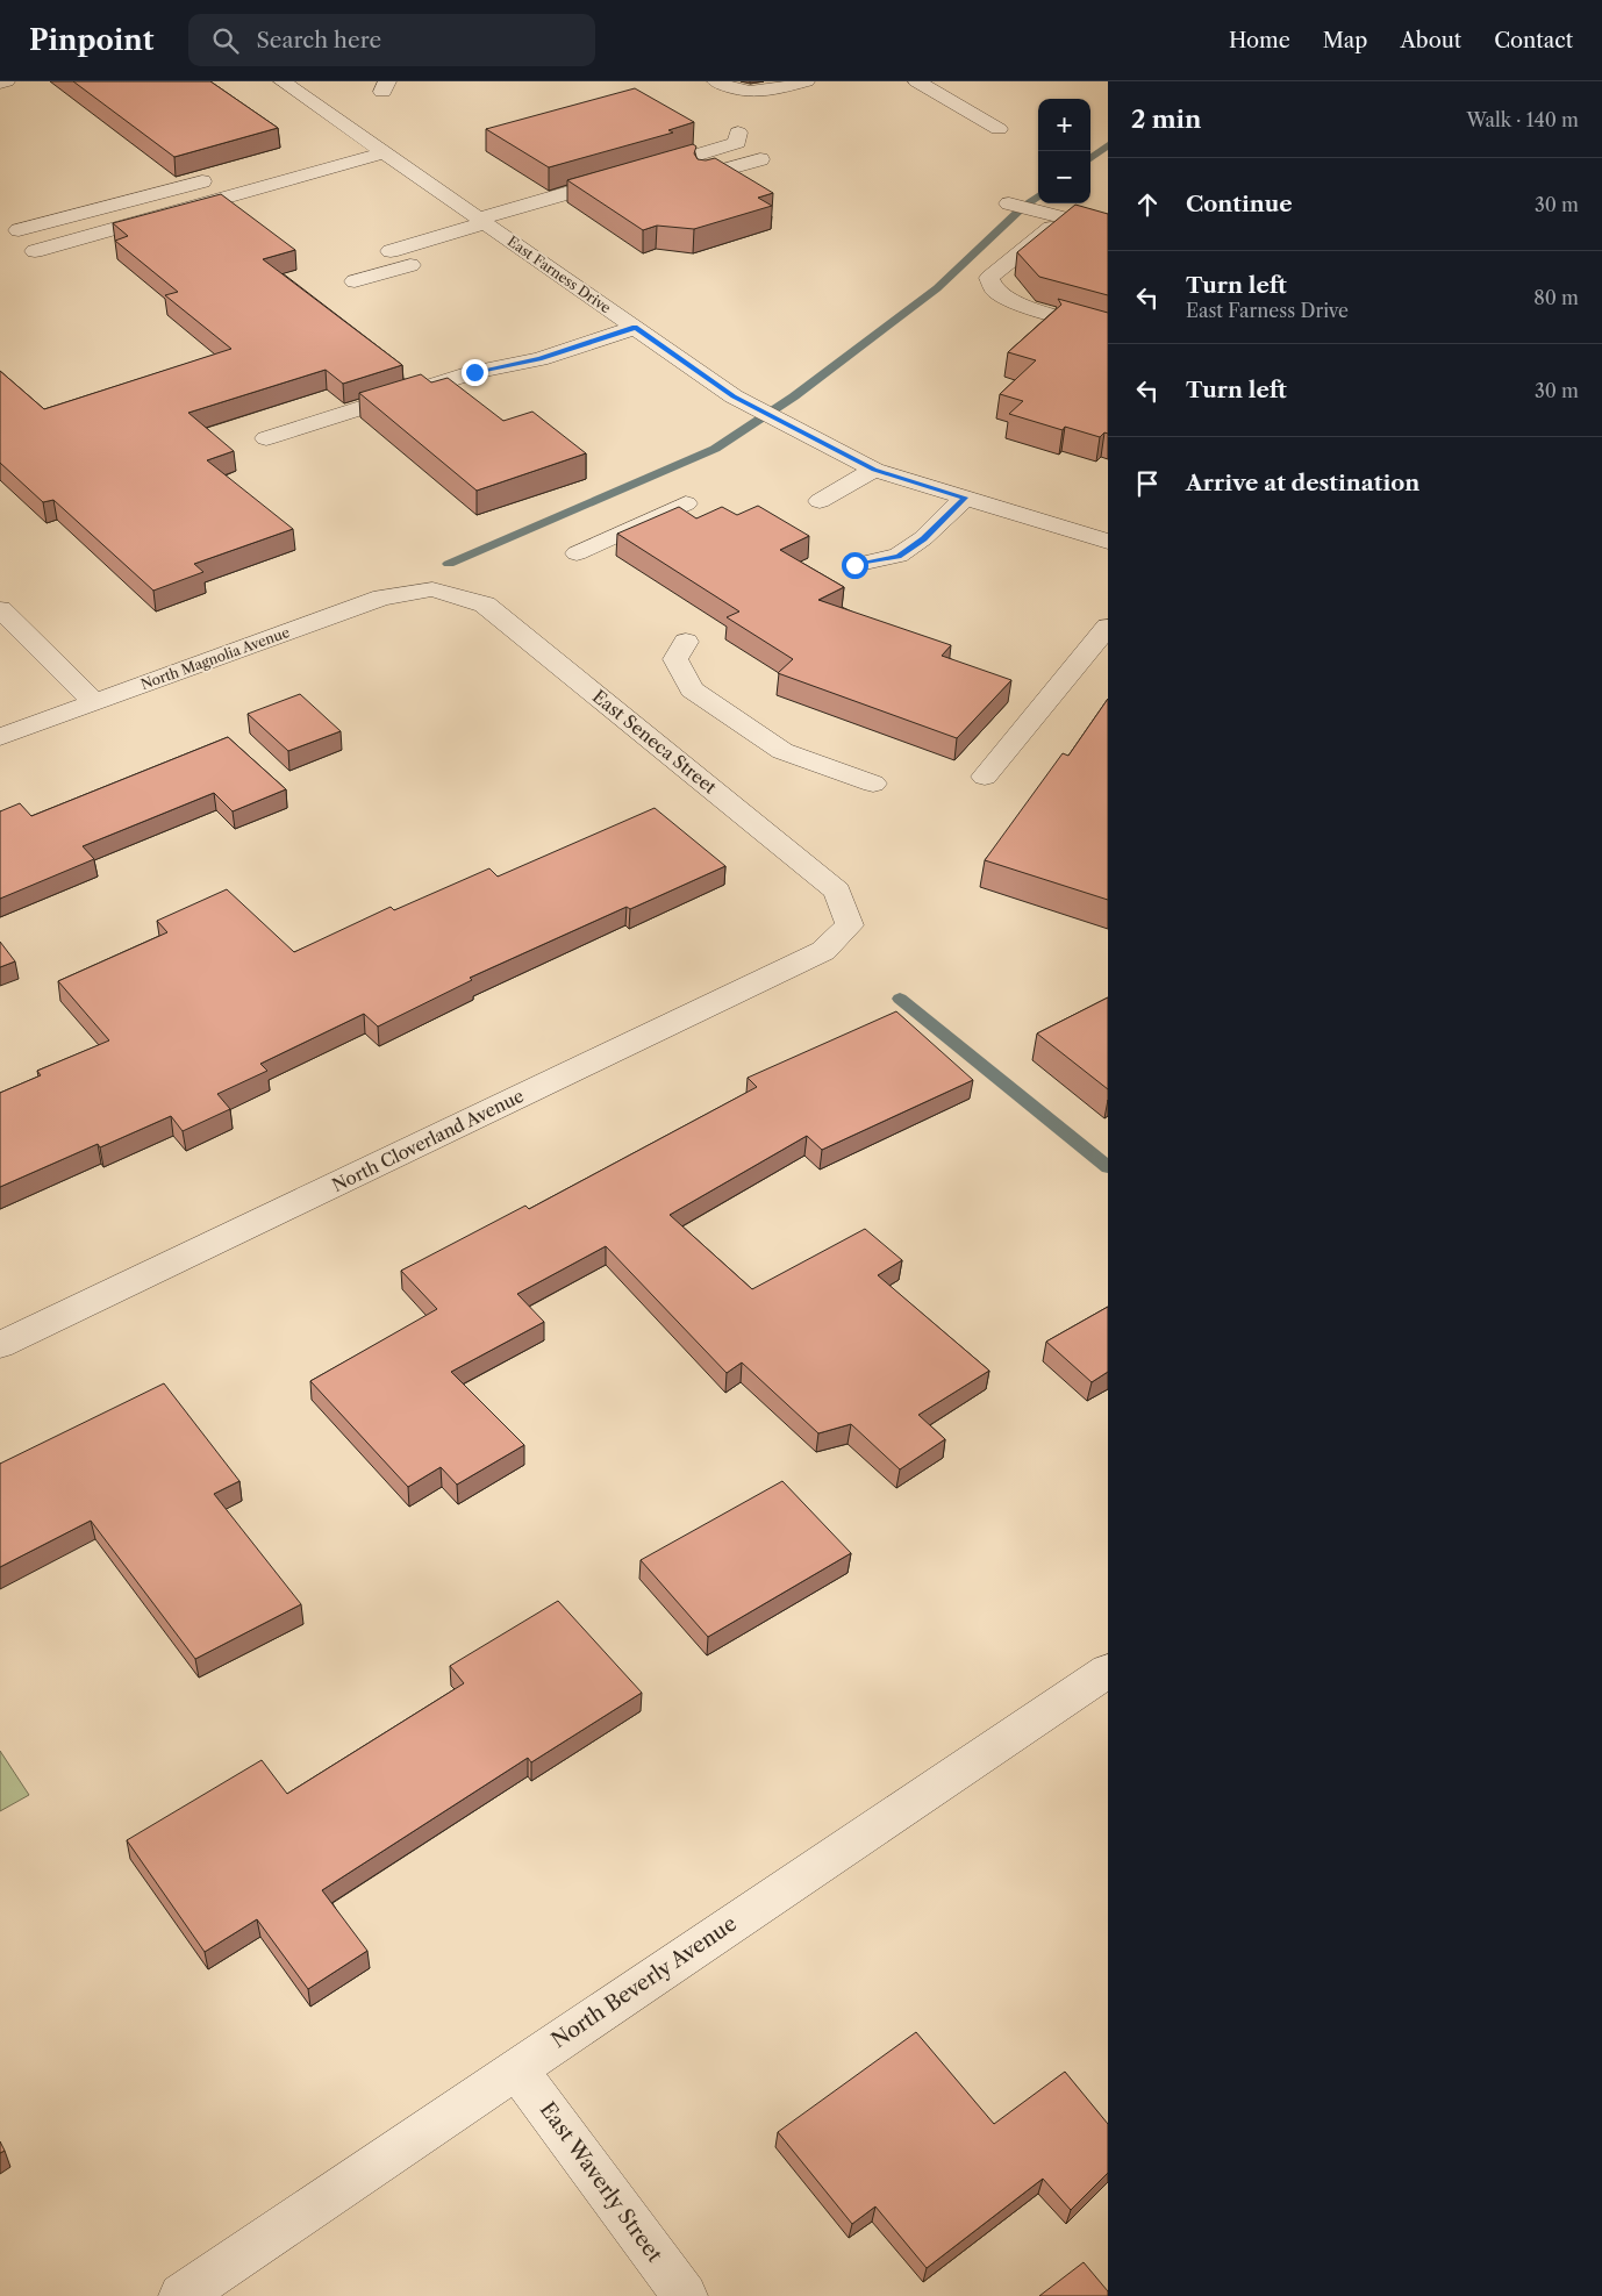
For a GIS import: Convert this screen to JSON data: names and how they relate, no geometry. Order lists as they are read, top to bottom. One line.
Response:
{"streets":{"street":["East Farness Drive","North Magnolia Avenue","East Seneca Street","North Cloverland Avenue","North Beverly Avenue","East Waverly Street"]},"crossings":[["North Magnolia Avenue","East Seneca Street"],["East Seneca Street","North Cloverland Avenue"],["North Beverly Avenue","East Waverly Street"]],"page":{"header":"Pinpoint","search":"Search here","nav":["Home","Map","About","Contact"],"heading":["2 min","Walk · 140 m"],"map_buttons":["+","−"],"list":[["Continue","30 m"],["Turn left","East Farness Drive","80 m"],["Turn left","30 m"],"Arrive at destination"]}}
